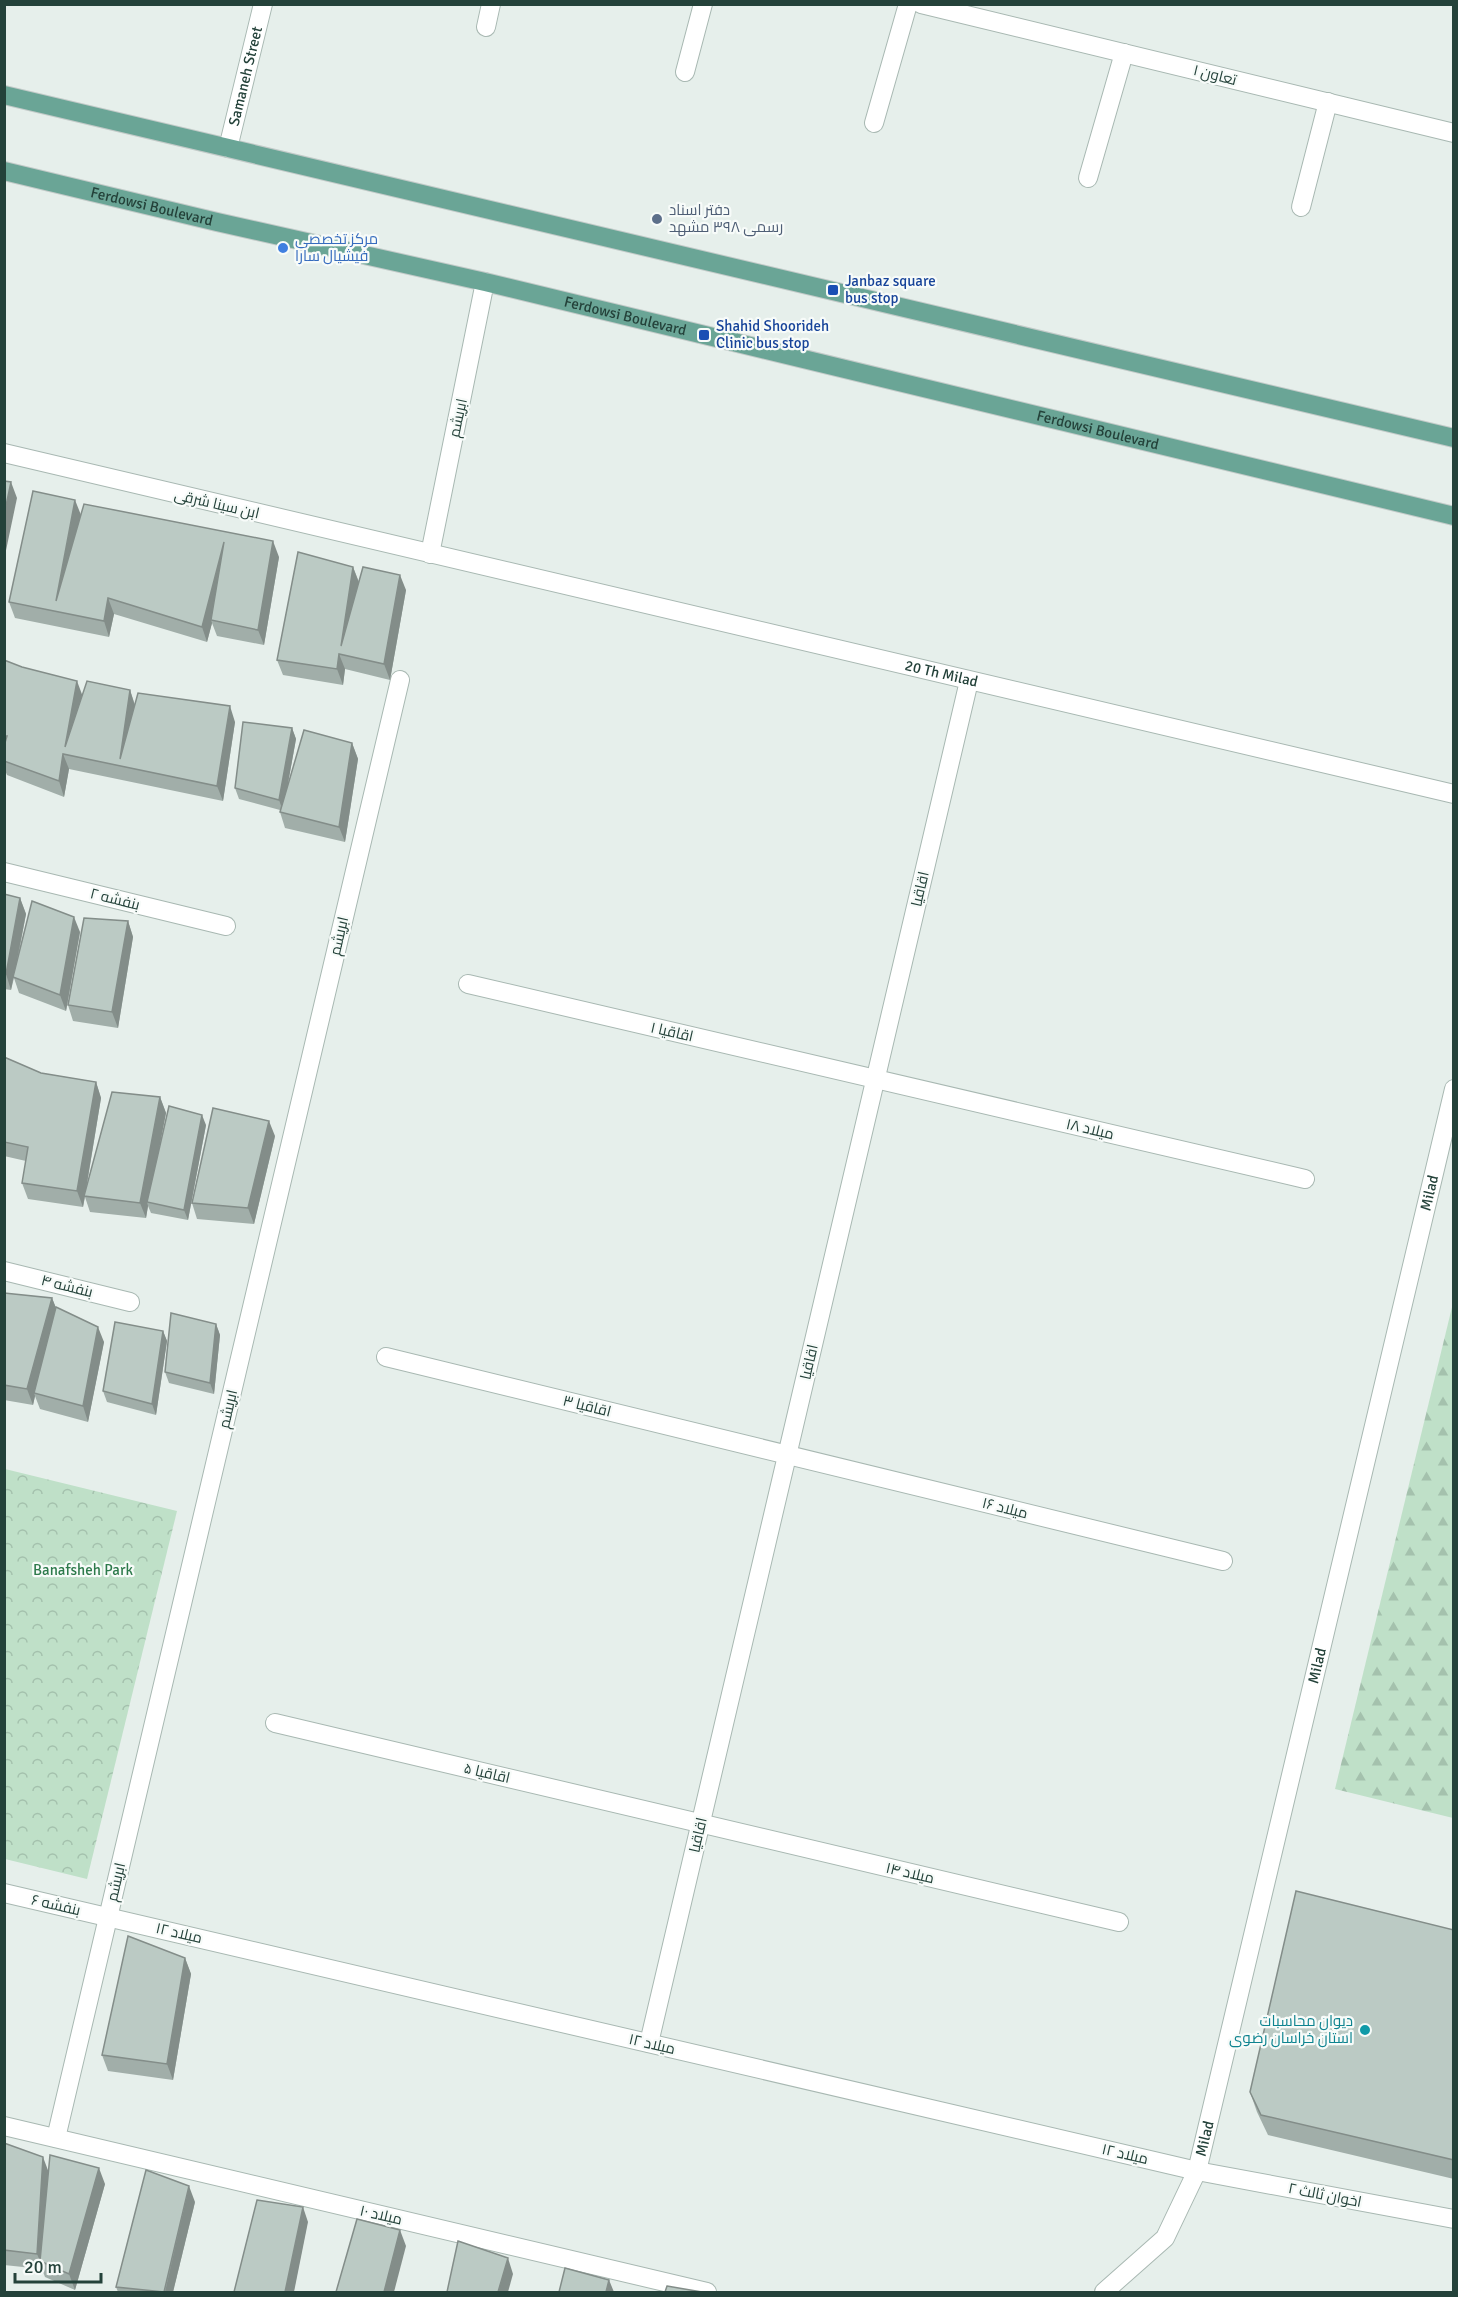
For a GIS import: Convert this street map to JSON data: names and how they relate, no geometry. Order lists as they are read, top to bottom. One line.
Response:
{"streets":{"main road":["Ferdowsi Boulevard"],"street":["تعاون ۱","Samaneh Street","ابریشم","ابن سینا شرقی","20 Th Milad","اقاقیا","بنفشه ۲","اقاقیا ۱","میلاد ۱۸","Milad","بنفشه ۴","اقاقیا ۳","میلاد ۱۶","اقاقیا ۵","میلاد ۱۴","بنفشه ۶","میلاد ۱۲","اخوان ثالث ۲","میلاد ۱۰"]},"crossings":[["Ferdowsi Boulevard","ابریشم"],["ابریشم","ابن سینا شرقی"],["ابریشم","20 Th Milad"],["ابریشم","بنفشه ۶"],["ابریشم","میلاد ۱۲"],["ابریشم","میلاد ۱۰"],["ابن سینا شرقی","20 Th Milad"],["20 Th Milad","اقاقیا"],["اقاقیا","اقاقیا ۱"],["اقاقیا","میلاد ۱۸"],["اقاقیا","اقاقیا ۳"],["اقاقیا","میلاد ۱۶"],["اقاقیا","اقاقیا ۵"],["اقاقیا","میلاد ۱۴"],["اقاقیا","میلاد ۱۲"],["اقاقیا ۱","میلاد ۱۸"],["Milad","میلاد ۱۲"],["Milad","اخوان ثالث ۲"],["اقاقیا ۳","میلاد ۱۶"],["اقاقیا ۵","میلاد ۱۴"],["بنفشه ۶","میلاد ۱۲"],["میلاد ۱۲","اخوان ثالث ۲"]],"parks":["Banafsheh Park"],"places":{"other":["دفتر اسناد رسمی ۳۹۸ مشهد","مرکز تخصصی فیشیال سارا","دیوان محاسبات استان خراسان رضوی"],"transit":["Janbaz square bus stop","Shahid Shoorideh Clinic bus stop"]},"scale_bar":"20 m"}
